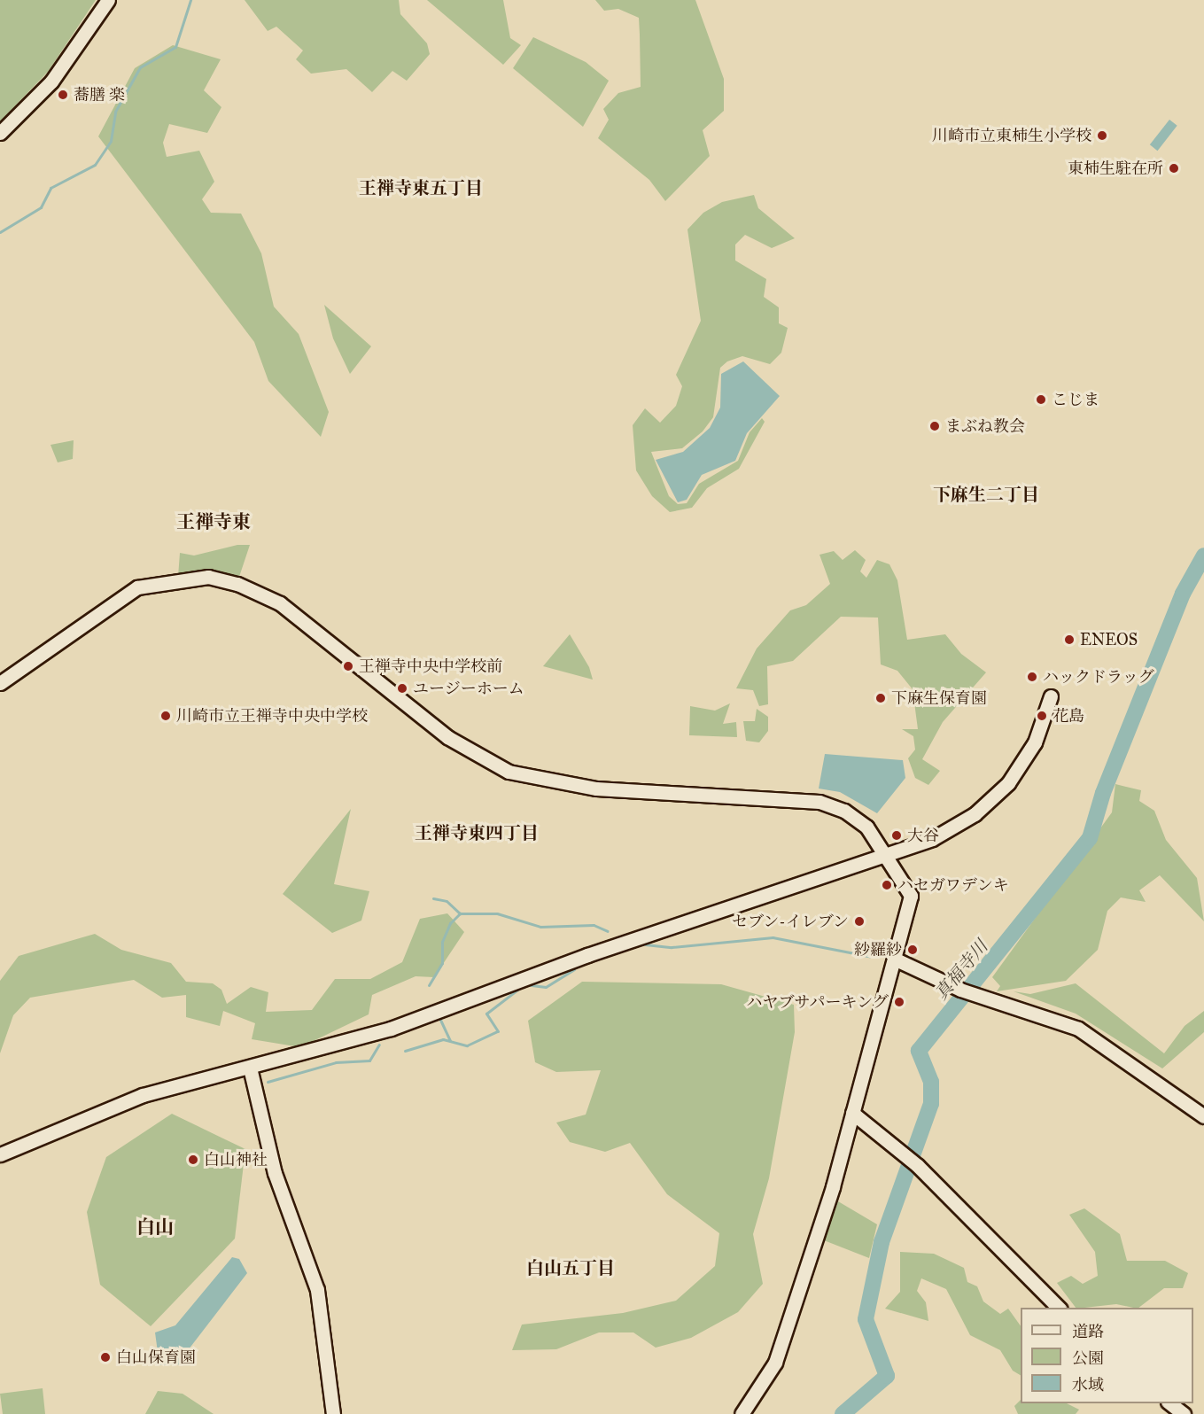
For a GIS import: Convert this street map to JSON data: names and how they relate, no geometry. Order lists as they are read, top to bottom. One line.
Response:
{"districts":["王禅寺東五丁目","下麻生二丁目","王禅寺東","王禅寺東四丁目","白山","白山五丁目"],"water":["真福寺川"],"places":["蕎膳 楽","川崎市立東柿生小学校","東柿生駐在所","こじま","まぶね教会","ENEOS","王禅寺中央中学校前","ハックドラッグ","ユージーホーム","下麻生保育園","川崎市立王禅寺中央中学校","花島","大谷","ハセガワデンキ","セブン-イレブン","紗羅紗","ハヤブサパーキング","白山神社","白山保育園"],"legend":["道路","公園","水域"]}
